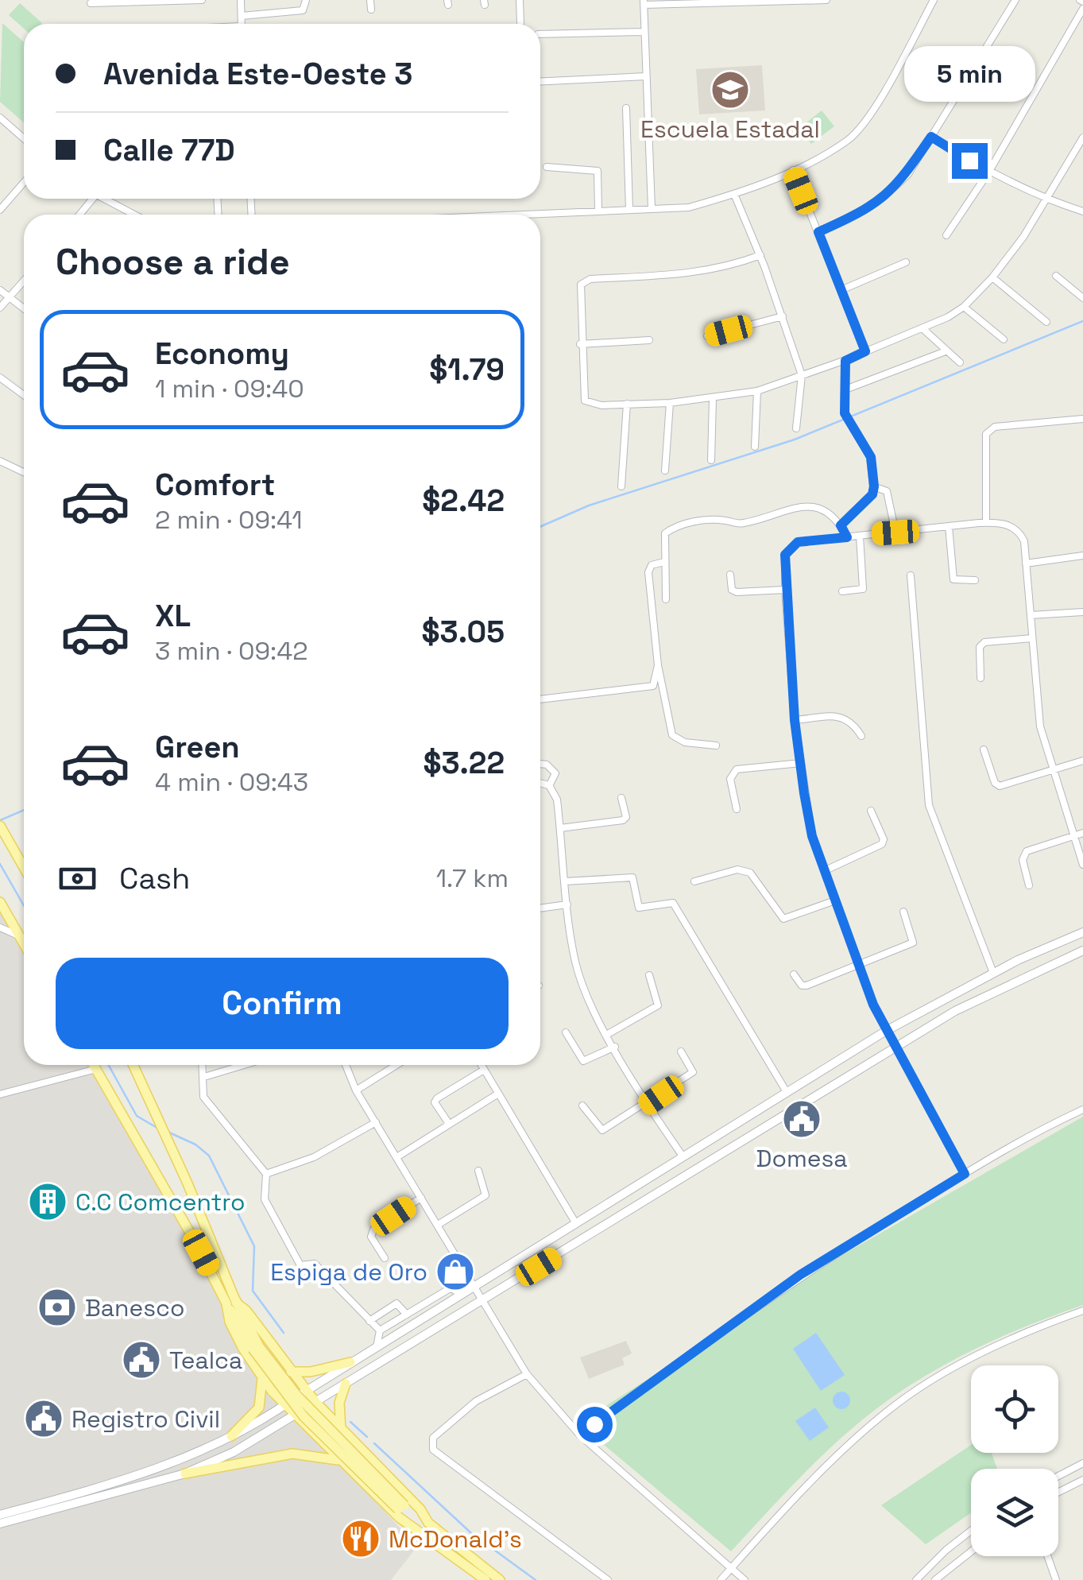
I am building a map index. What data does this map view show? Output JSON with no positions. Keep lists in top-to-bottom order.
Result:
{
  "places": {
    "school or university": ["Escuela Estadal"],
    "public building": ["Domesa", "Tealca", "Registro Civil"],
    "building": ["C.C Comcentro"],
    "shop": ["Espiga de Oro"],
    "bank": ["Banesco"],
    "restaurant": ["McDonald's"]
  },
  "page": {
    "banner": ["Avenida Este-Oeste 3", "Calle 77D"],
    "bubble": "5 min",
    "heading": "Choose a ride",
    "list": [
      {
        "name": "Economy",
        "note": "1 min · 09:40",
        "value": "$1.79"
      },
      {
        "name": "Comfort",
        "note": "2 min · 09:41",
        "value": "$2.42"
      },
      {
        "name": "XL",
        "note": "3 min · 09:42",
        "value": "$3.05"
      },
      {
        "name": "Green",
        "note": "4 min · 09:43",
        "value": "$3.22"
      }
    ],
    "pay": ["Cash", "1.7 km"],
    "buttons": "Confirm"
  }
}
